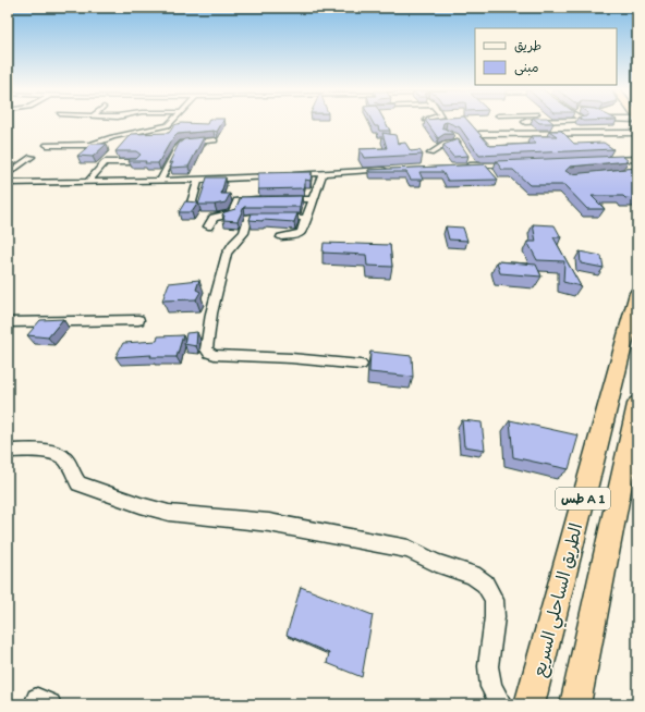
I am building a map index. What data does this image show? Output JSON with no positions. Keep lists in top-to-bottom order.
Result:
{
  "streets": {
    "highway": ["طس A 1", "الطريق الساحلي السريع"]
  },
  "legend": ["طريق", "مبنى"]
}
